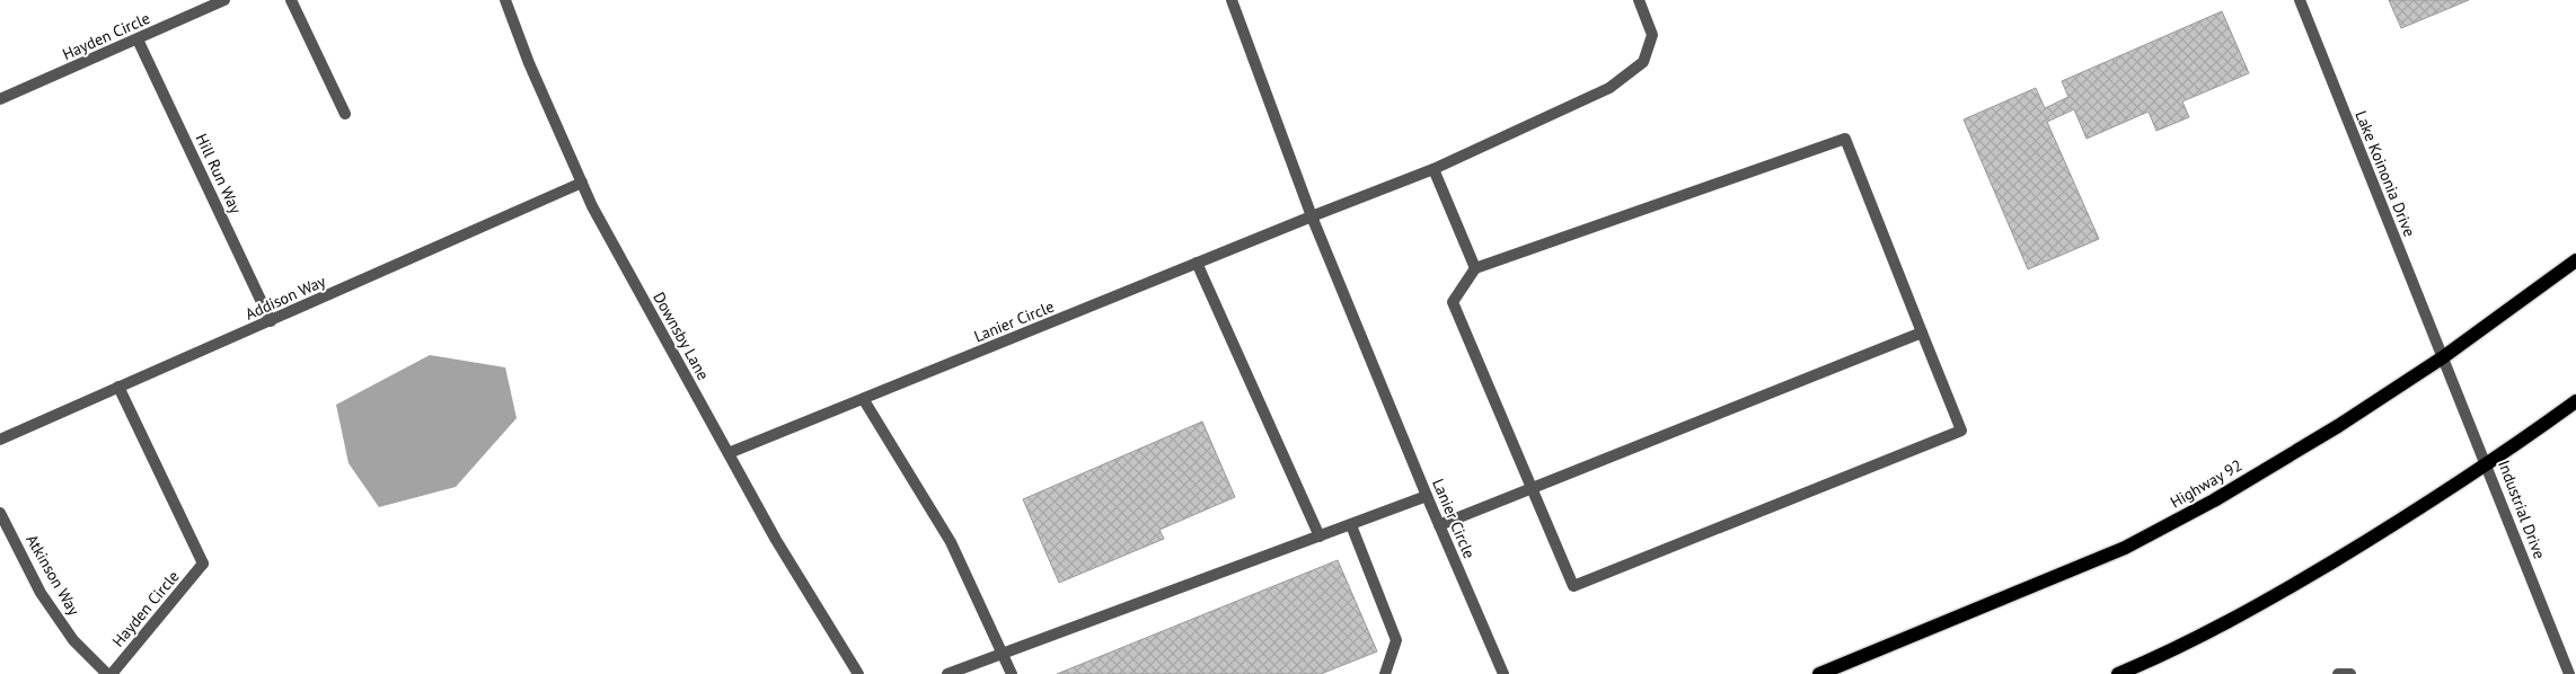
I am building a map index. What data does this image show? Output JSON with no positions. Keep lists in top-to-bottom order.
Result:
{
  "streets": {
    "main road": ["Highway 92"],
    "street": [
      "Hayden Circle",
      "Hill Run Way",
      "Lake Koinonia Drive",
      "Addison Way",
      "Lanier Circle",
      "Downsby Lane",
      "Industrial Drive",
      "Atkinson Way"
    ]
  },
  "crossings": [
    ["Hayden Circle", "Hill Run Way"],
    ["Hayden Circle", "Addison Way"],
    ["Hayden Circle", "Atkinson Way"],
    ["Hill Run Way", "Addison Way"],
    ["Lake Koinonia Drive", "Highway 92"],
    ["Lake Koinonia Drive", "Industrial Drive"],
    ["Addison Way", "Downsby Lane"],
    ["Lanier Circle", "Downsby Lane"],
    ["Highway 92", "Industrial Drive"]
  ]
}
